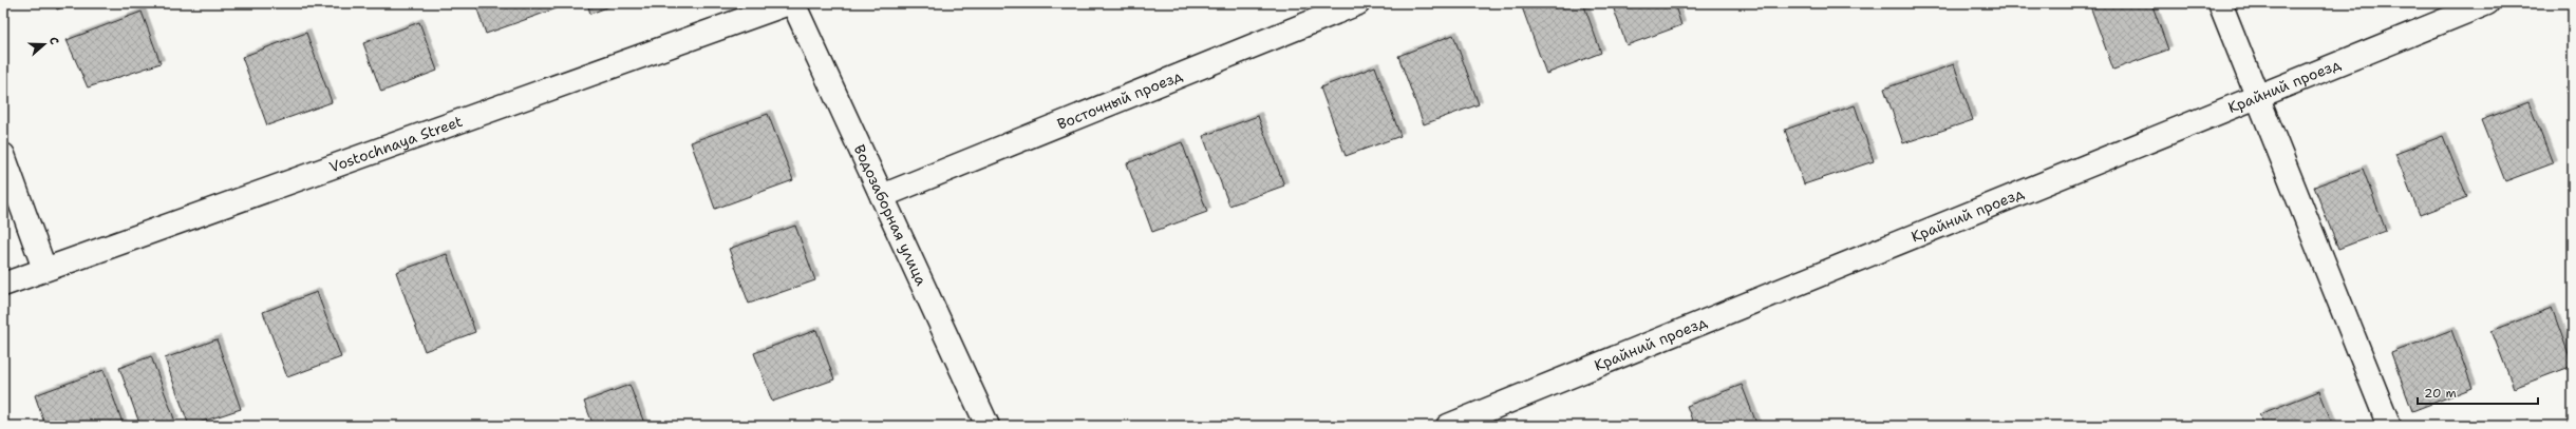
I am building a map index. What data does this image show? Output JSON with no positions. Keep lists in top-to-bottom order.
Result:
{
  "streets": {
    "street": [
      "Крайний проезд",
      "Восточный проезд",
      "Vostochnaya Street",
      "Водозаборная улица"
    ]
  },
  "crossings": [
    ["Восточный проезд", "Водозаборная улица"]
  ],
  "scale_bar": "20 m",
  "north": "right"
}
